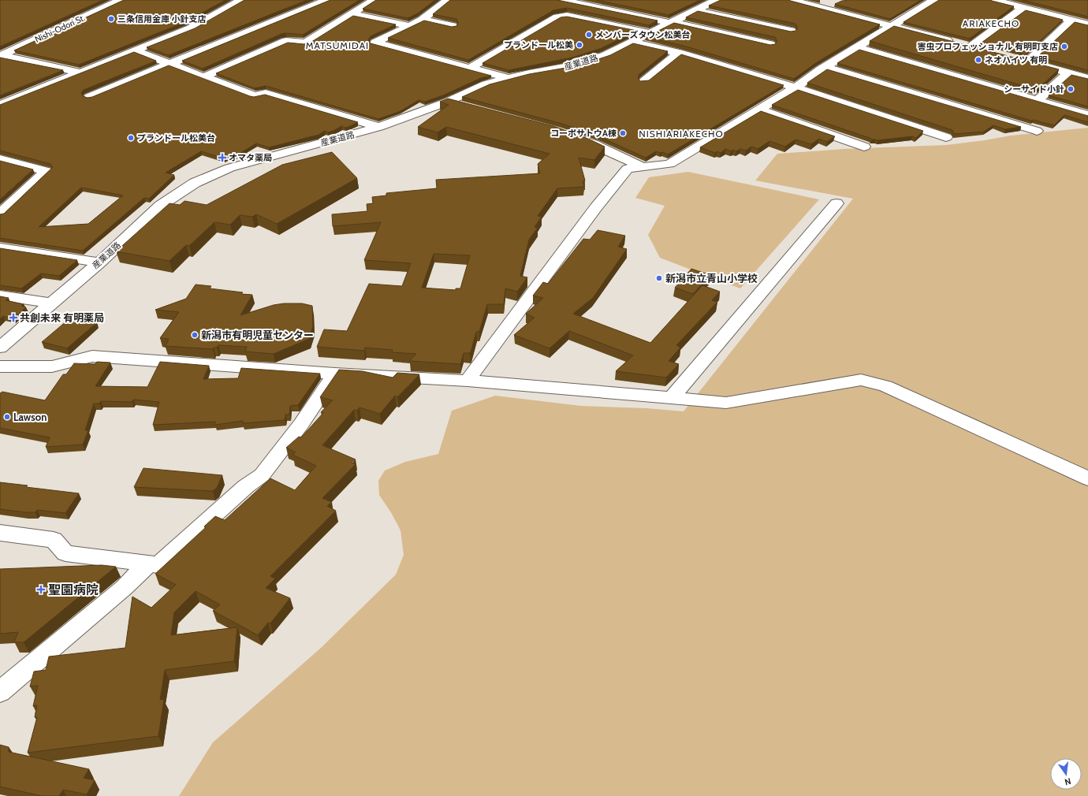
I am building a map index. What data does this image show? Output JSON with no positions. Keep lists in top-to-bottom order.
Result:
{
  "streets": {
    "street": ["Nishi-Odori St.", "産業道路"]
  },
  "districts": ["ARIAKECHO", "MATSUMIDAI", "NISHIARIAKECHO"],
  "places": {
    "other": [
      "三条信用金庫 小針支店",
      "メンバーズタウン松美台",
      "プランドール松美",
      "害虫プロフェッショナル 有明町支店",
      "ネオハイツ 有明",
      "シーサイド小針",
      "コーポサトウA棟",
      "プランドール松美台",
      "新潟市立青山小学校",
      "新潟市有明児童センター",
      "Lawson"
    ],
    "health": ["オマタ薬局", "共創未来 有明薬局", "聖園病院"]
  },
  "north": "bottom"
}
